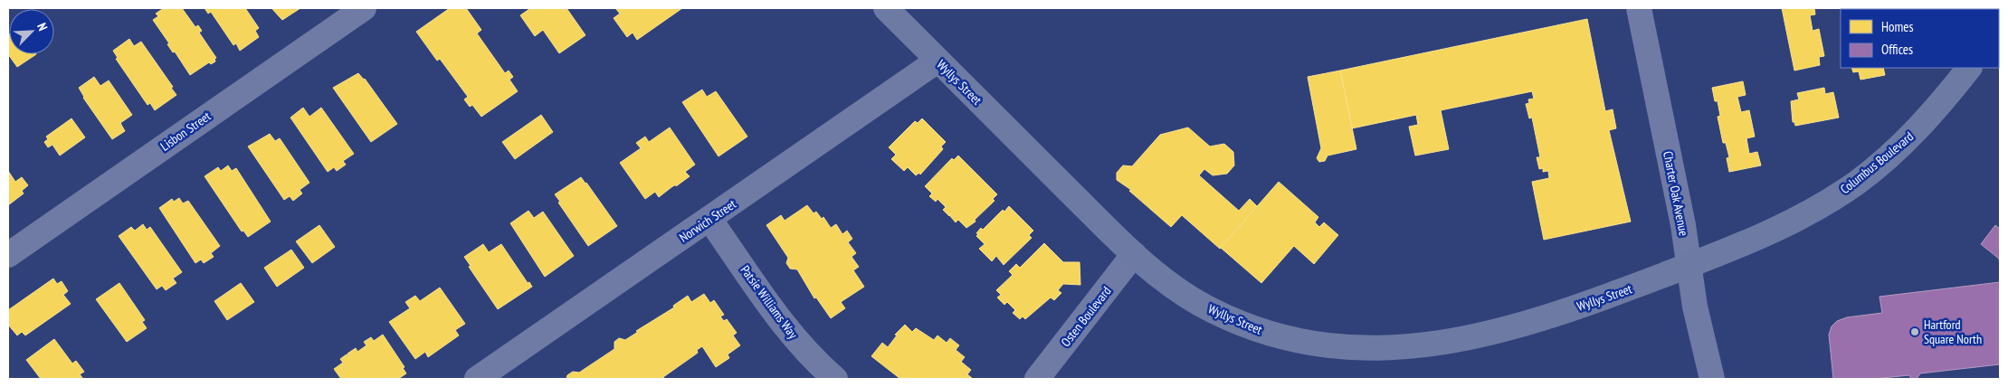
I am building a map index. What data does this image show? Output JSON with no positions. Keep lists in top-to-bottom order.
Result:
{
  "streets": {
    "main road": ["Wyllys Street", "Columbus Boulevard"],
    "street": [
      "Lisbon Street",
      "Charter Oak Avenue",
      "Norwich Street",
      "Patsie Williams Way",
      "Osten Boulevard"
    ]
  },
  "crossings": [
    ["Wyllys Street", "Columbus Boulevard"],
    ["Wyllys Street", "Charter Oak Avenue"],
    ["Wyllys Street", "Norwich Street"],
    ["Wyllys Street", "Osten Boulevard"],
    ["Columbus Boulevard", "Charter Oak Avenue"],
    ["Norwich Street", "Patsie Williams Way"]
  ],
  "places": ["Hartford Square North"],
  "legend": ["Homes", "Offices"],
  "north": "top right"
}
